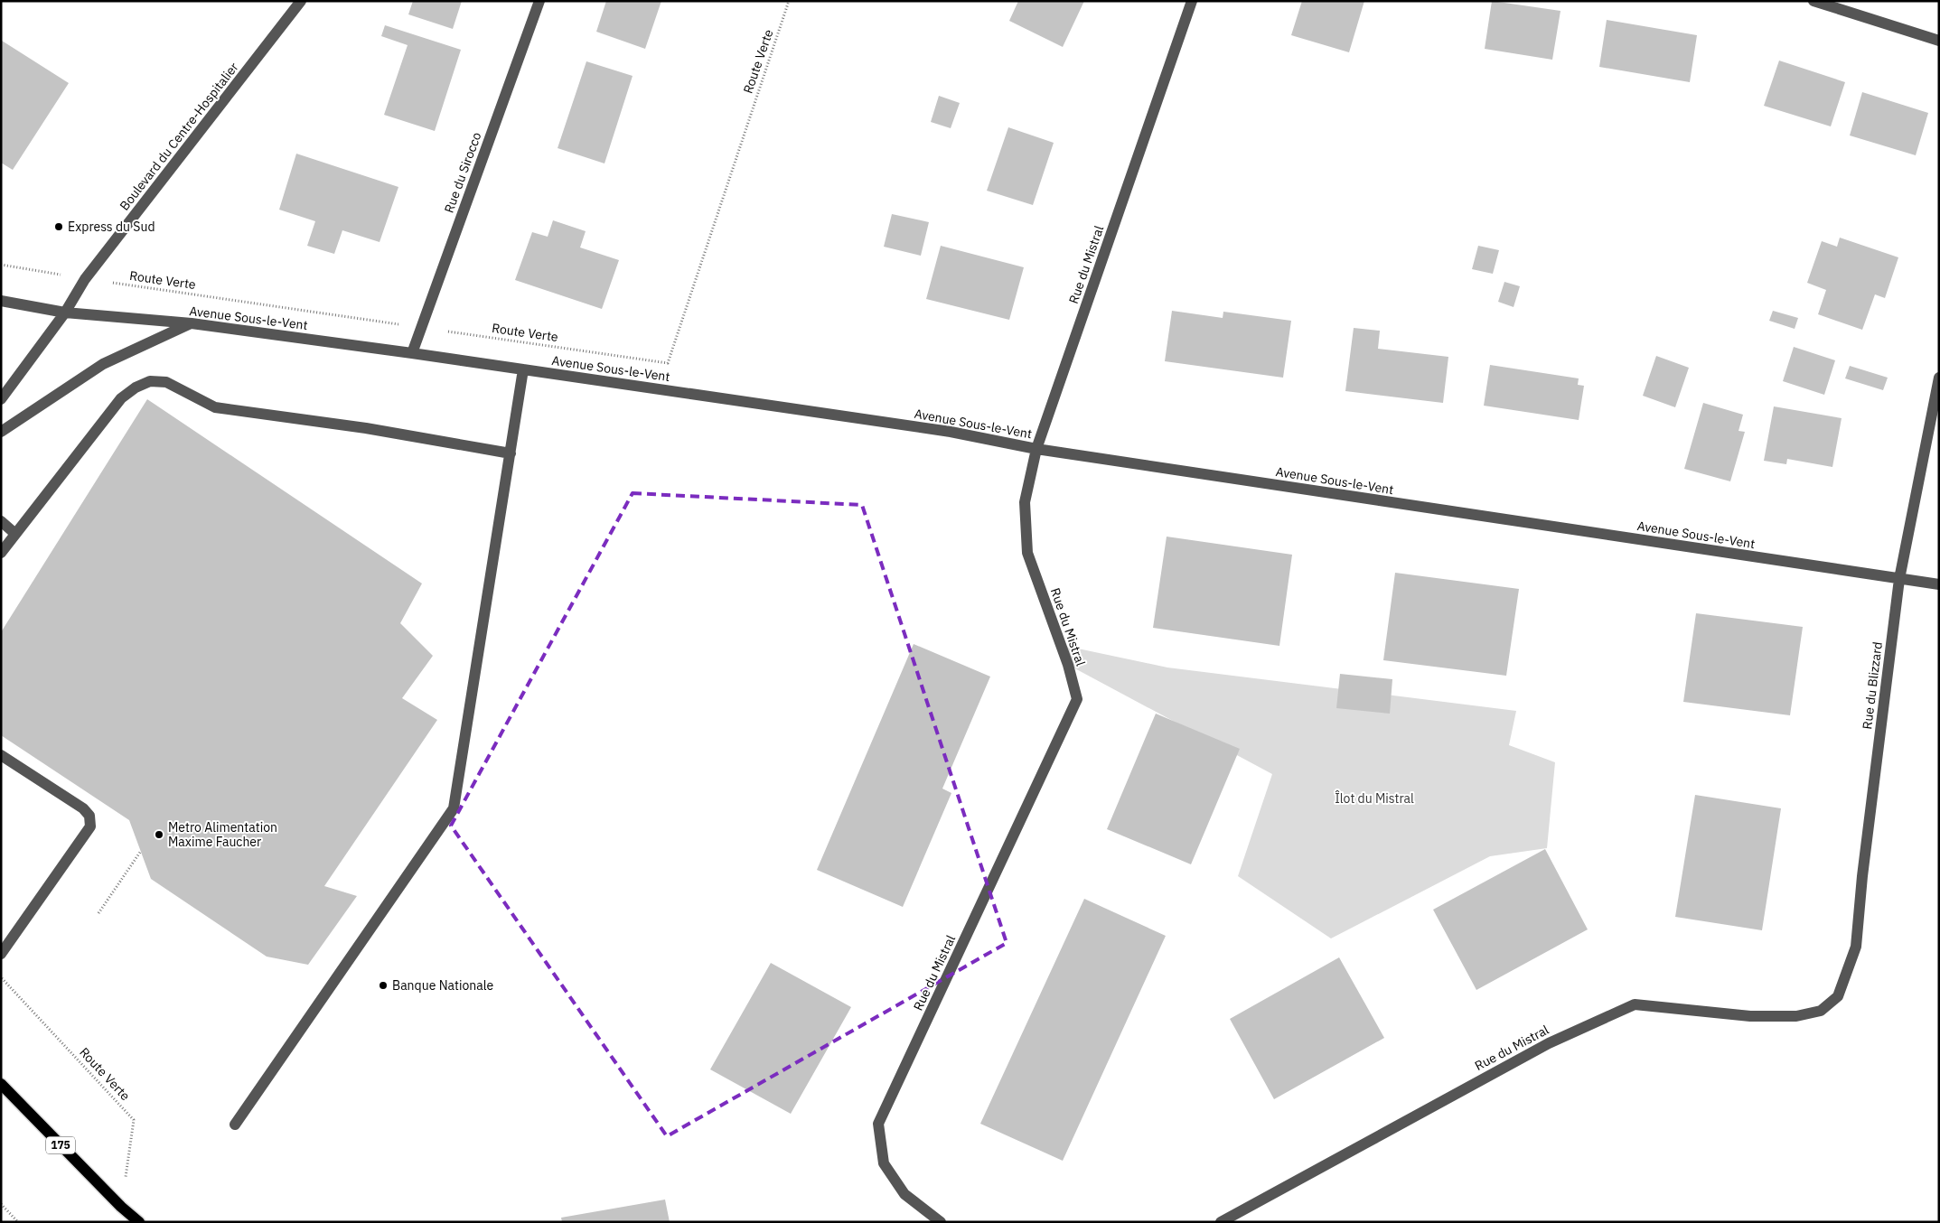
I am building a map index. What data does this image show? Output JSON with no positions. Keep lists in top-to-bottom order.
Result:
{
  "streets": {
    "main road": ["175"],
    "street": [
      "Boulevard du Centre-Hospitalier",
      "Rue du Sirocco",
      "Rue du Mistral",
      "Avenue Sous-le-Vent",
      "Rue du Blizzard"
    ],
    "path": ["Route Verte"]
  },
  "crossings": [
    ["Route Verte", "Boulevard du Centre-Hospitalier"],
    ["Route Verte", "Rue du Sirocco"],
    ["Route Verte", "175"],
    ["Boulevard du Centre-Hospitalier", "Avenue Sous-le-Vent"],
    ["Rue du Sirocco", "Avenue Sous-le-Vent"],
    ["Rue du Mistral", "Avenue Sous-le-Vent"],
    ["Rue du Mistral", "Rue du Blizzard"],
    ["Avenue Sous-le-Vent", "Rue du Blizzard"]
  ],
  "parks": ["Îlot du Mistral"],
  "places": ["Express du Sud", "Metro Alimentation Maxime Faucher", "Banque Nationale"]
}
